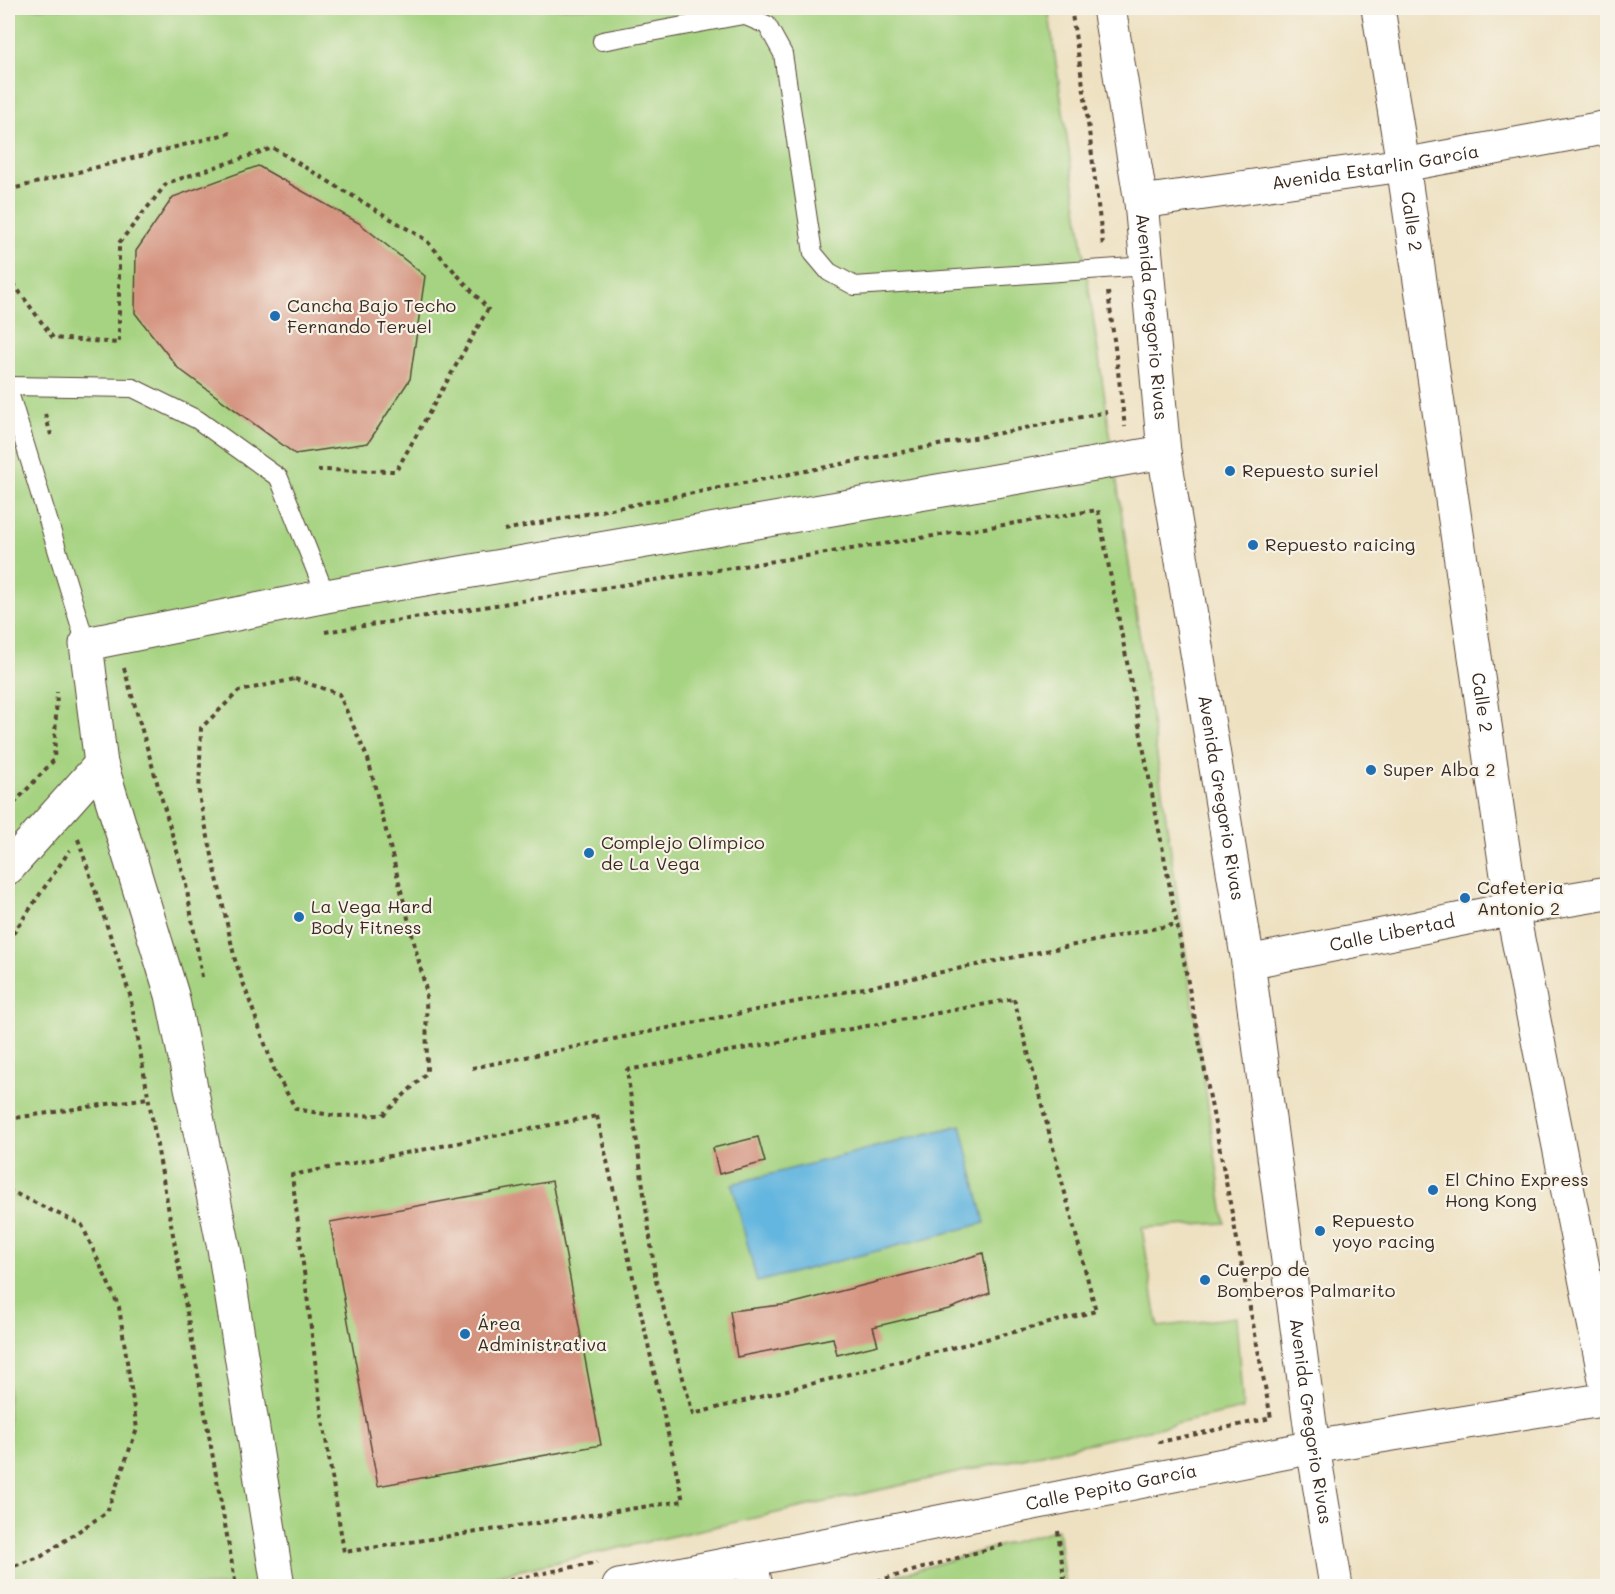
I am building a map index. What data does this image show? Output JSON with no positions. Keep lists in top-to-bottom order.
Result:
{
  "streets": {
    "street": [
      "Avenida Estarlin García",
      "Calle 2",
      "Avenida Gregorio Rivas",
      "Calle Libertad",
      "Calle Pepito García"
    ]
  },
  "crossings": [
    ["Avenida Estarlin García", "Calle 2"],
    ["Avenida Estarlin García", "Avenida Gregorio Rivas"],
    ["Calle 2", "Calle Libertad"],
    ["Calle 2", "Calle Pepito García"],
    ["Avenida Gregorio Rivas", "Calle Libertad"],
    ["Avenida Gregorio Rivas", "Calle Pepito García"]
  ],
  "places": [
    "Cancha Bajo Techo Fernando Teruel",
    "Repuesto suriel",
    "Repuesto raicing",
    "Super Alba 2",
    "Complejo Olímpico de La Vega",
    "Cafeteria Antonio 2",
    "La Vega Hard Body Fitness",
    "El Chino Express Hong Kong",
    "Repuesto yoyo racing",
    "Cuerpo de Bomberos Palmarito",
    "Área Administrativa"
  ]
}
